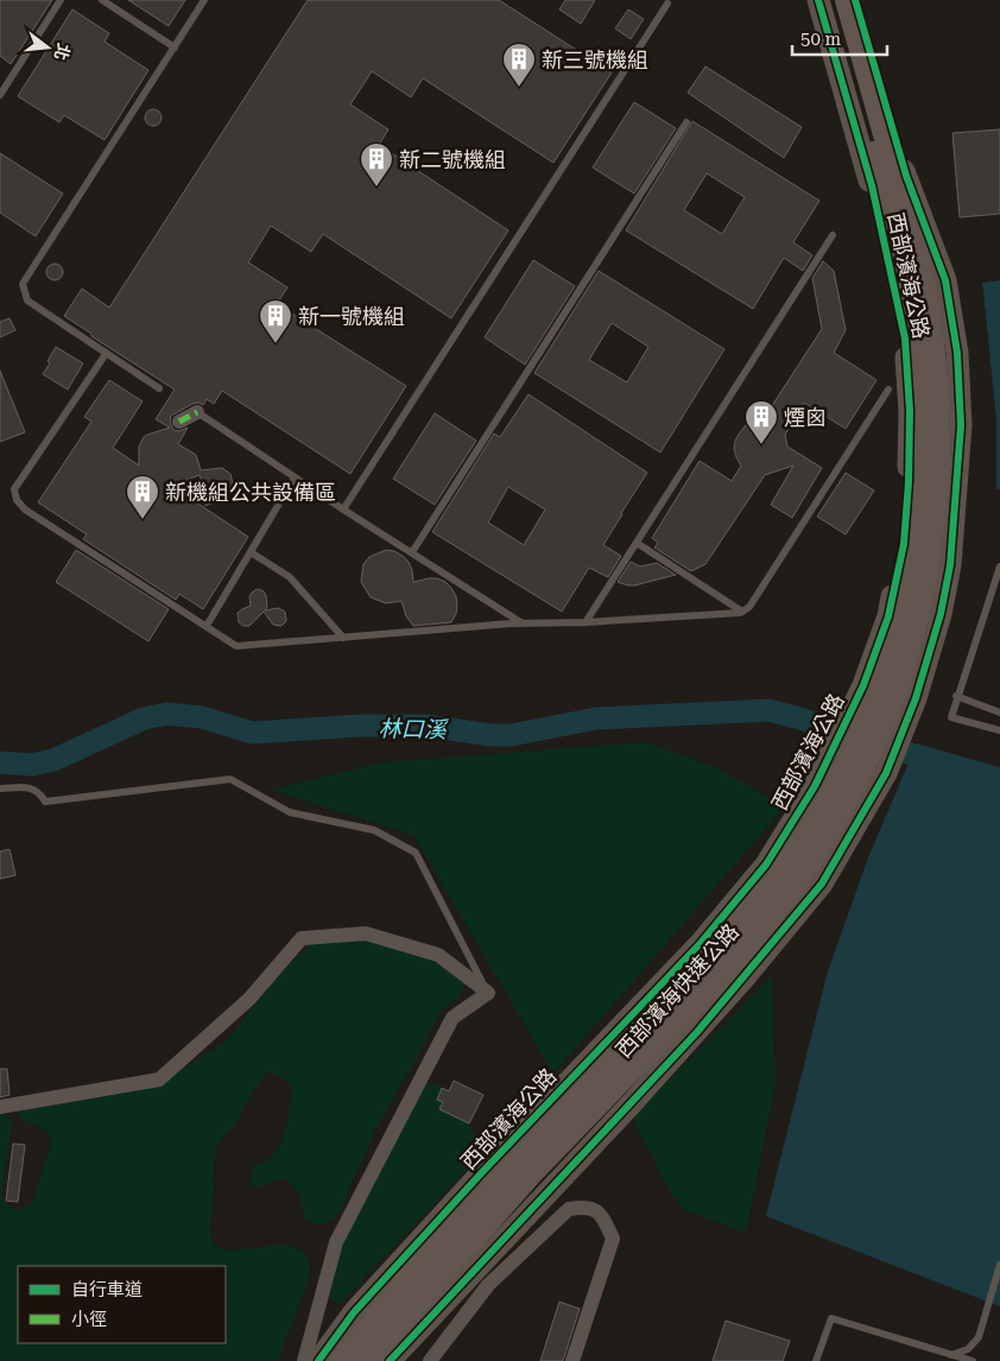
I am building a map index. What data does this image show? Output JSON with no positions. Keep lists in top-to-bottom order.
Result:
{
  "streets": {
    "highway": ["西部濱海快速公路"],
    "main road": ["西部濱海公路"]
  },
  "water": ["林口溪"],
  "places": {
    "building": [
      "新三號機組",
      "新二號機組",
      "新一號機組",
      "煙囪",
      "新機組公共設備區"
    ]
  },
  "legend": ["自行車道", "小徑"],
  "scale_bar": "50 m",
  "north": "right"
}
